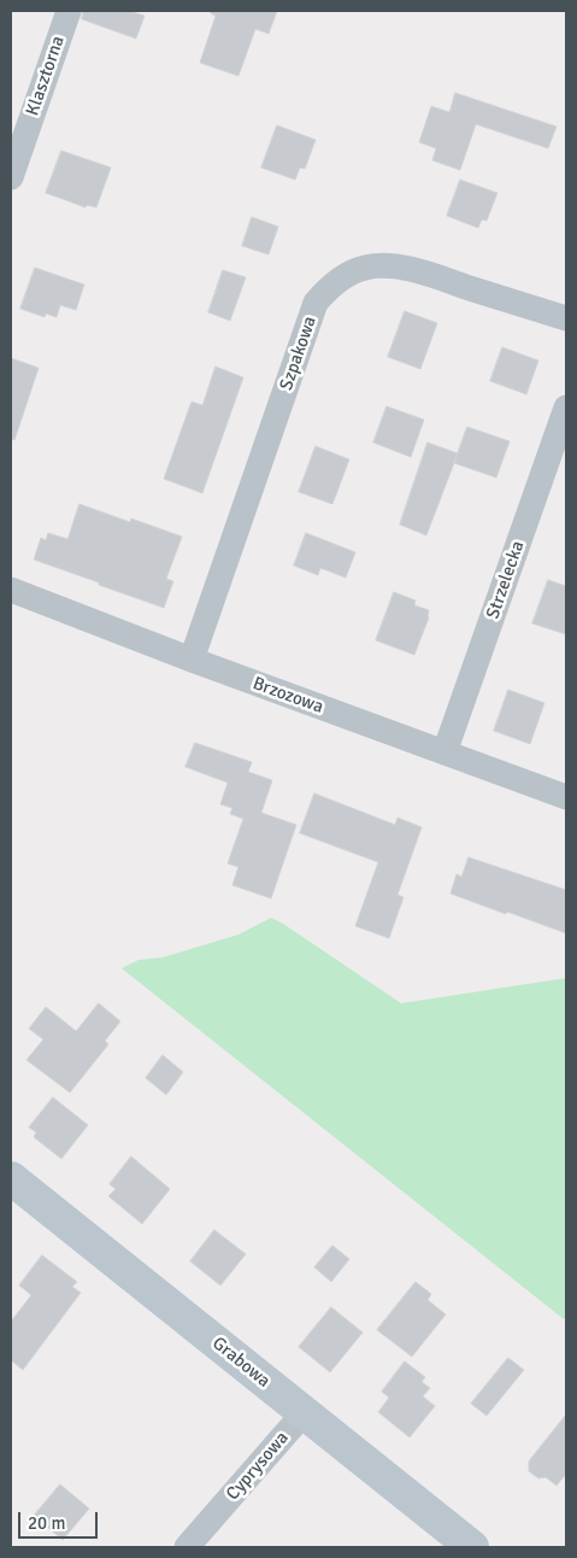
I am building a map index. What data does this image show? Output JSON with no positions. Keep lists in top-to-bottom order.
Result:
{
  "streets": {
    "street": [
      "Klasztorna",
      "Szpakowa",
      "Strzelecka",
      "Brzozowa",
      "Grabowa",
      "Cyprysowa"
    ]
  },
  "crossings": [
    ["Szpakowa", "Brzozowa"],
    ["Strzelecka", "Brzozowa"],
    ["Grabowa", "Cyprysowa"]
  ],
  "scale_bar": "20 m"
}
